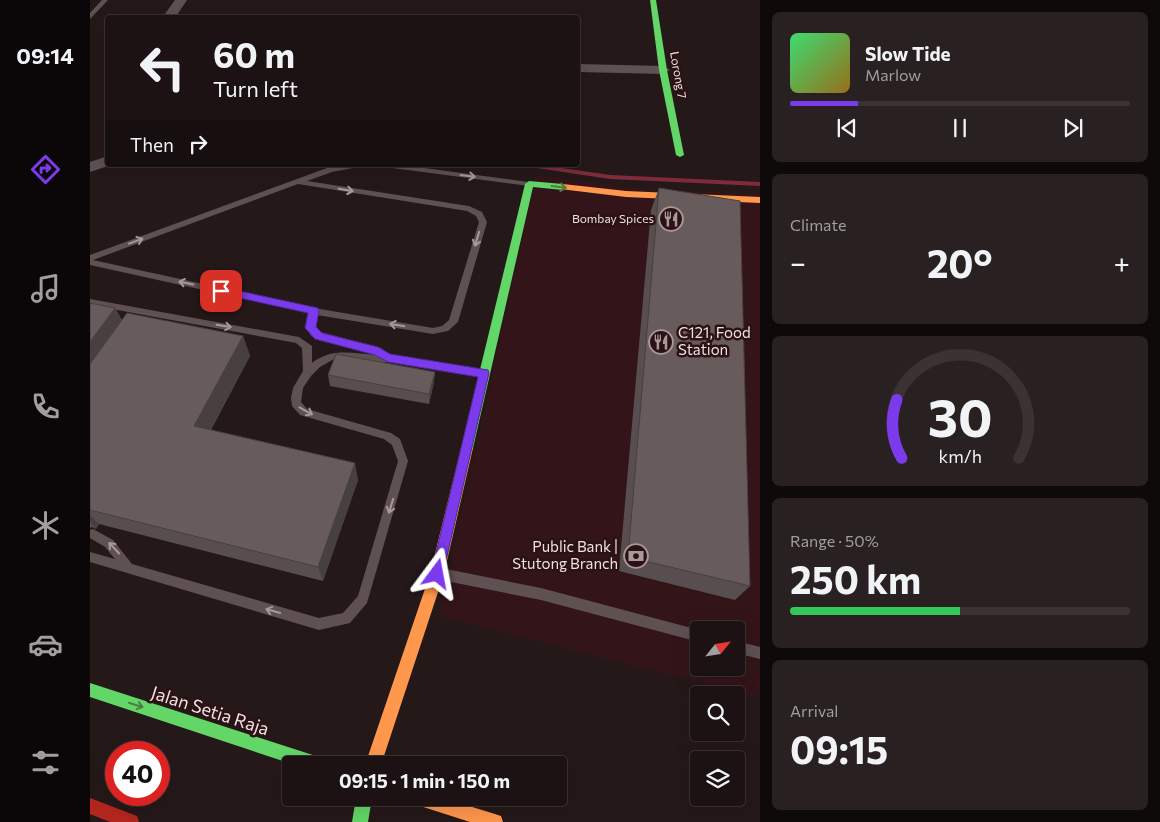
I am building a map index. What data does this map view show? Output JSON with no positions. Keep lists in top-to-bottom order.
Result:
{
  "streets": {
    "street": ["Lorong 7", "Jalan Setia Raja"]
  },
  "one_way": ["Jalan Setia Raja"],
  "places": {
    "restaurant": ["Bombay Spices", "C121, Food Station"],
    "bank": ["Public Bank | Stutong Branch"]
  },
  "north": "top right",
  "page": {
    "tabs": "09:14",
    "turn": ["60 m", "Turn left"],
    "song": ["Slow Tide", "Marlow"],
    "then": "Then",
    "tile": [
      "Climate",
      ["Range · 50%", "250 km"],
      ["Arrival", "09:15"]
    ],
    "heat": ["−", "20°", "+"],
    "limit": "40",
    "trip": "09:15 · 1 min · 150 m",
    "gauge": ["30", "km/h"]
  }
}
